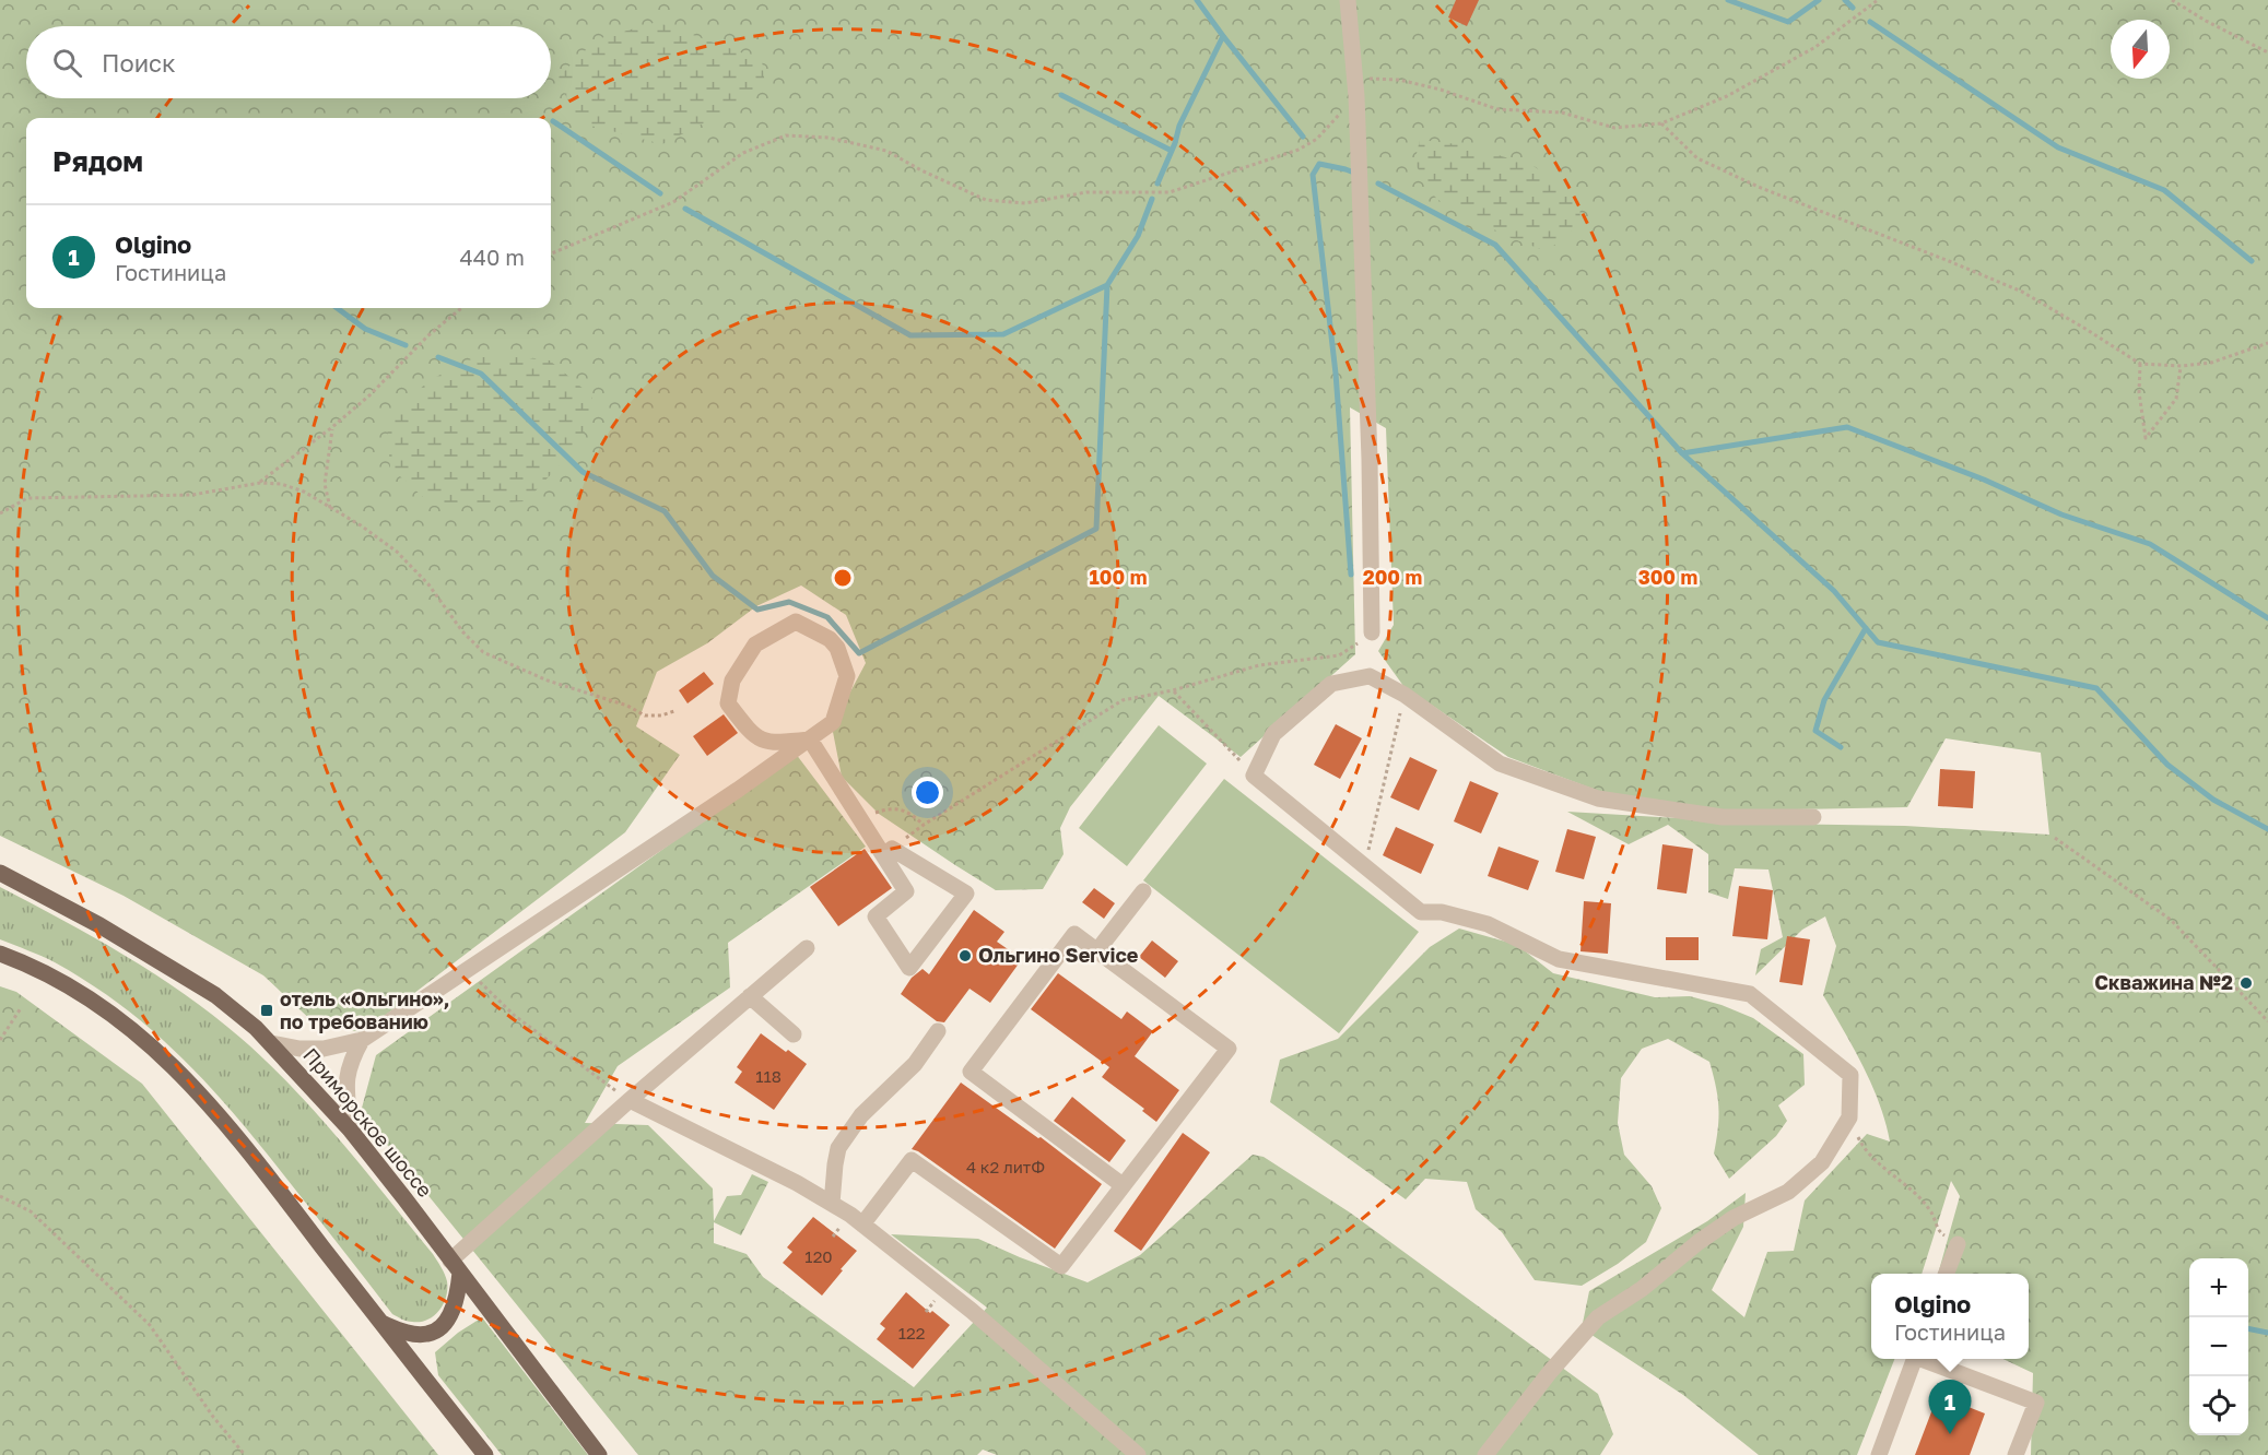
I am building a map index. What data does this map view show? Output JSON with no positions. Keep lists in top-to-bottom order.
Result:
{
  "streets": {
    "main road": ["Приморское шоссе"]
  },
  "places": {
    "other": ["Ольгино Service", "Скважина №2"],
    "transit": ["отель «Ольгино», по требованию"]
  },
  "house_numbers": [
    "118",
    "4 к2 литФ",
    "120",
    "122"
  ],
  "north": "bottom",
  "page": {
    "search": "Поиск",
    "heading": "Рядом",
    "list": [
      {
        "mark": "1",
        "name": "Olgino",
        "note": "Гостиница",
        "value": "440 m"
      }
    ],
    "map_buttons": ["+", "−"],
    "popup": ["Olgino", "Гостиница"],
    "pins": "1"
  },
  "rings": ["100 m", "200 m", "300 m"]
}
